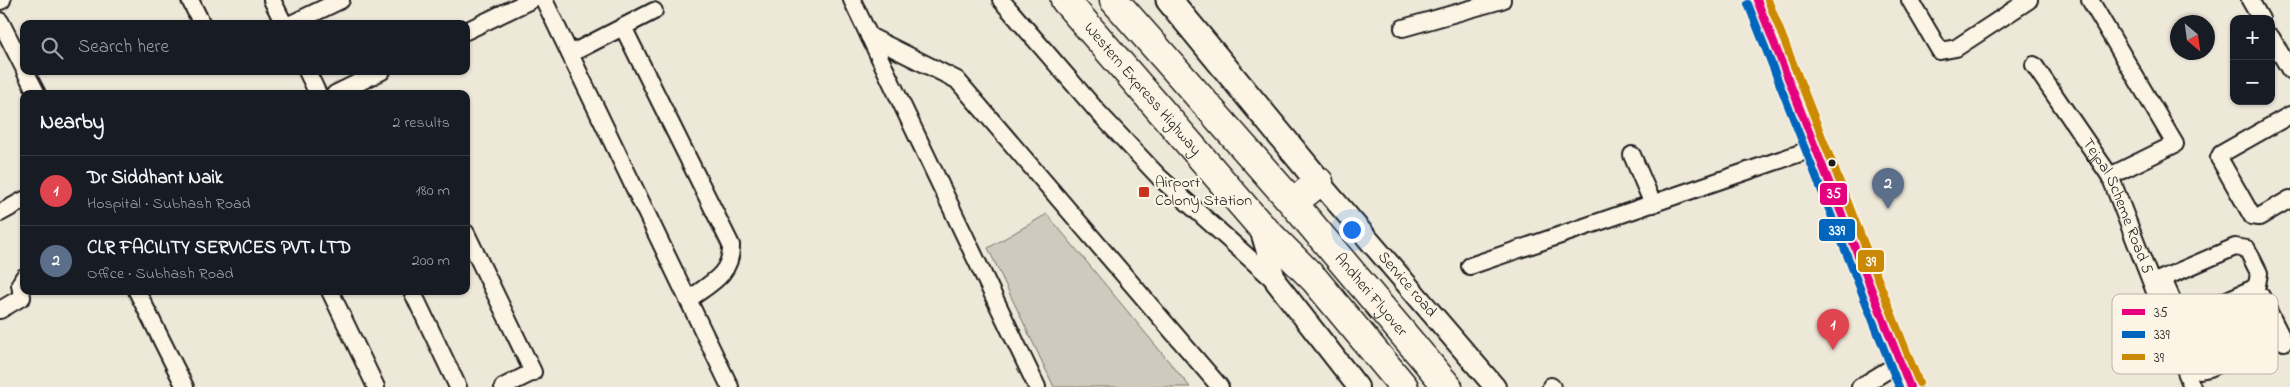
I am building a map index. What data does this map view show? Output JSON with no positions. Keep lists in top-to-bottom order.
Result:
{
  "streets": {
    "highway": ["Western Express Highway", "Andheri Flyover"],
    "street": ["Tejpal Scheme Road 5", "Service road"]
  },
  "crossings": [
    ["Western Express Highway", "Andheri Flyover"]
  ],
  "places": {
    "transit": ["Airport Colony Station"]
  },
  "lines": ["transit line 35", "transit line 39", "transit line 339"],
  "legend": ["35", "339", "39"],
  "north": "bottom right",
  "page": {
    "map_buttons": ["+", "−"],
    "search": "Search here",
    "heading": ["Nearby", "2 results"],
    "list": [
      {
        "mark": "1",
        "name": "Dr Siddhant Naik",
        "note": "Hospital · Subhash Road",
        "value": "180 m"
      },
      {
        "mark": "2",
        "name": "CLR FACILITY SERVICES PVT. LTD",
        "note": "Office · Subhash Road",
        "value": "200 m"
      }
    ],
    "pins": ["2", "1"]
  }
}
